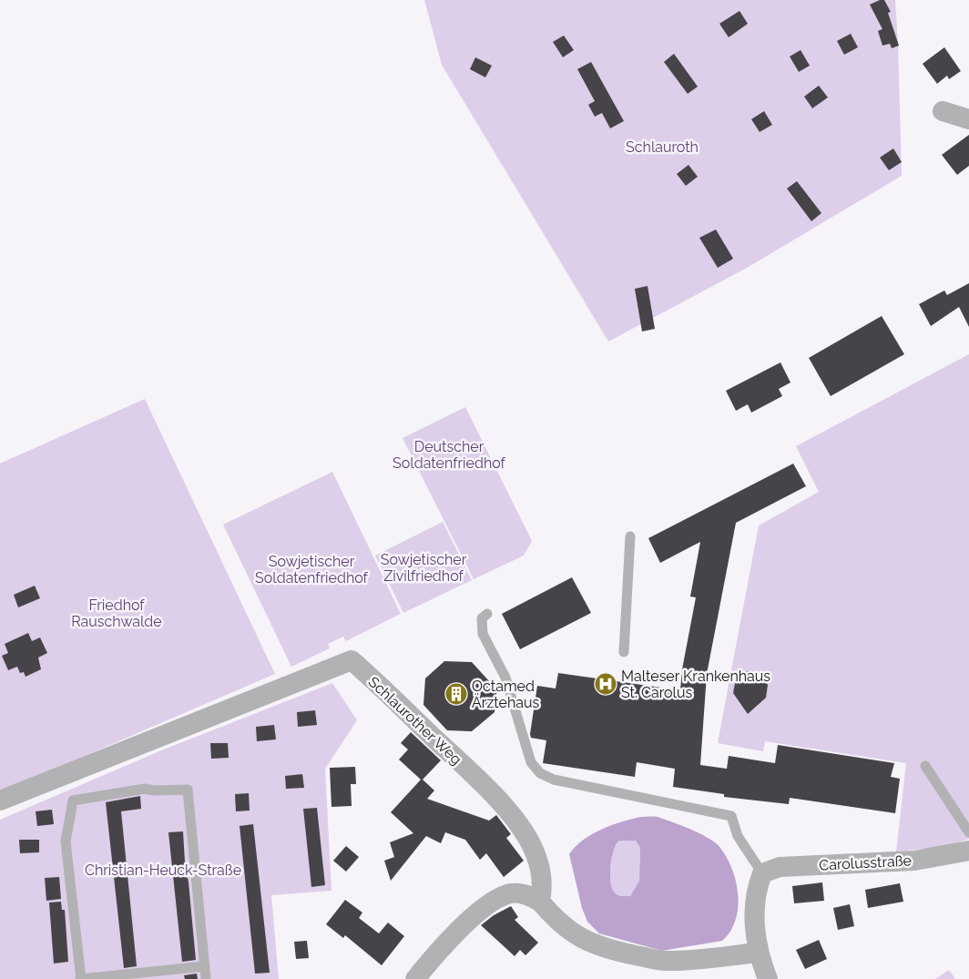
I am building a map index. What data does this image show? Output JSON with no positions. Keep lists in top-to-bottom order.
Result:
{
  "streets": {
    "street": ["Schlaurother Weg", "Carolusstraße"]
  },
  "parks": [
    "Schlauroth",
    "Deutscher Soldatenfriedhof",
    "Sowjetischer Zivilfriedhof",
    "Sowjetischer Soldatenfriedhof",
    "Friedhof Rauschwalde",
    "Christian-Heuck-Straße"
  ],
  "places": {
    "hospital": ["Malteser Krankenhaus St. Carolus"],
    "building": ["Octamed Ärztehaus"]
  }
}
